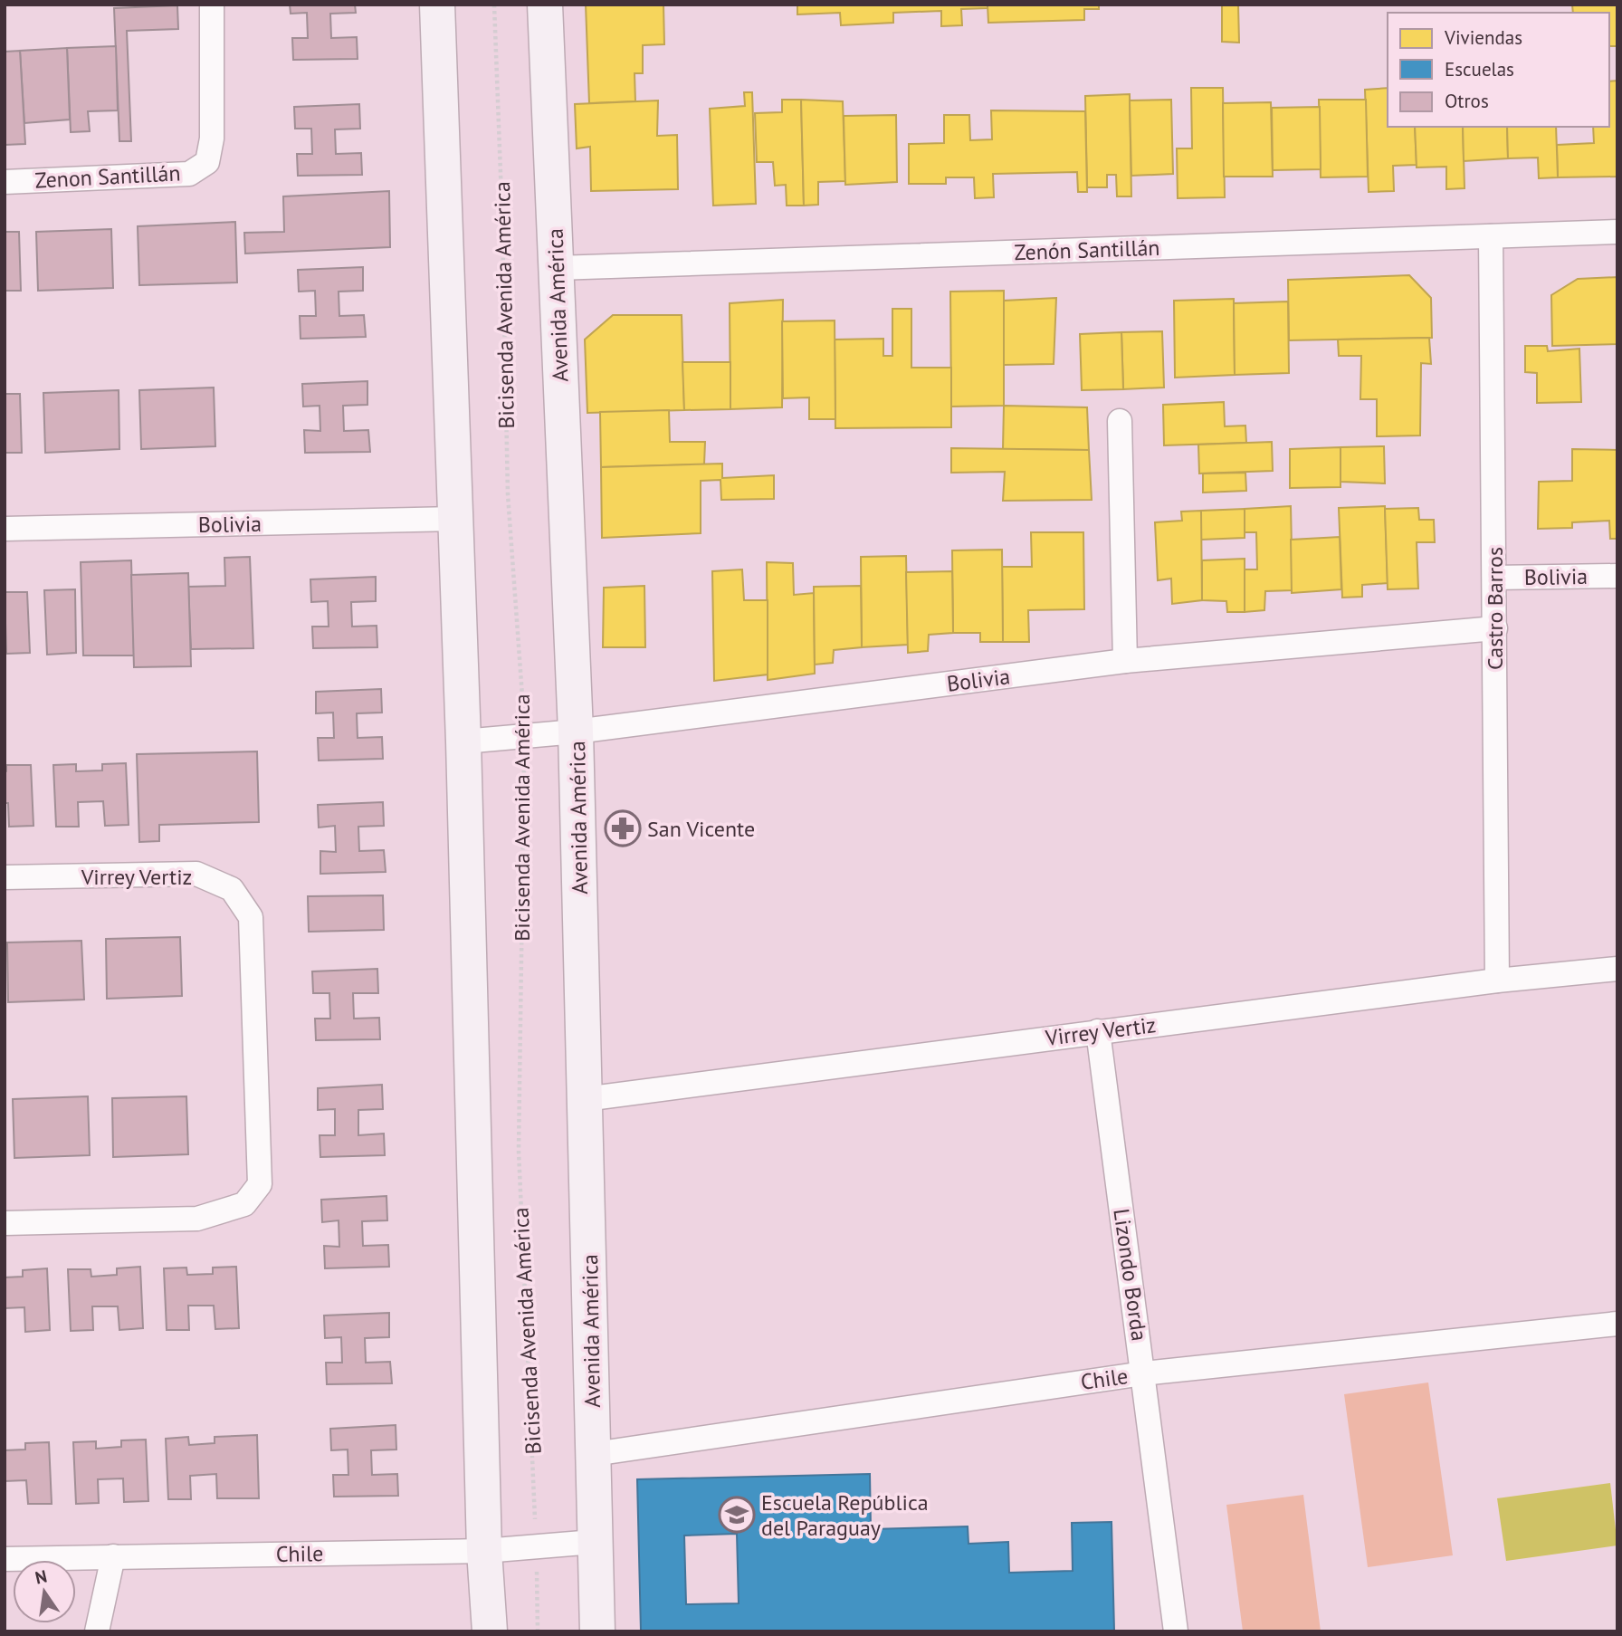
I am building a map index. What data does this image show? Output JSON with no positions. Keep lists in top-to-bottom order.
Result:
{
  "streets": {
    "main road": ["Avenida América"],
    "street": [
      "Zenon Santillán",
      "Zenón Santillán",
      "Bolivia",
      "Castro Barros",
      "Virrey Vertiz",
      "Lizondo Borda",
      "Chile"
    ],
    "path": ["Bicisenda Avenida América"]
  },
  "crossings": [
    ["Zenón Santillán", "Avenida América"],
    ["Zenón Santillán", "Castro Barros"],
    ["Bicisenda Avenida América", "Bolivia"],
    ["Bicisenda Avenida América", "Chile"],
    ["Avenida América", "Bolivia"],
    ["Avenida América", "Virrey Vertiz"],
    ["Avenida América", "Chile"],
    ["Bolivia", "Castro Barros"],
    ["Castro Barros", "Virrey Vertiz"],
    ["Virrey Vertiz", "Lizondo Borda"],
    ["Lizondo Borda", "Chile"]
  ],
  "places": {
    "pharmacy": ["San Vicente"],
    "school or university": ["Escuela República del Paraguay"]
  },
  "legend": ["Viviendas", "Escuelas", "Otros"],
  "north": "top"
}
